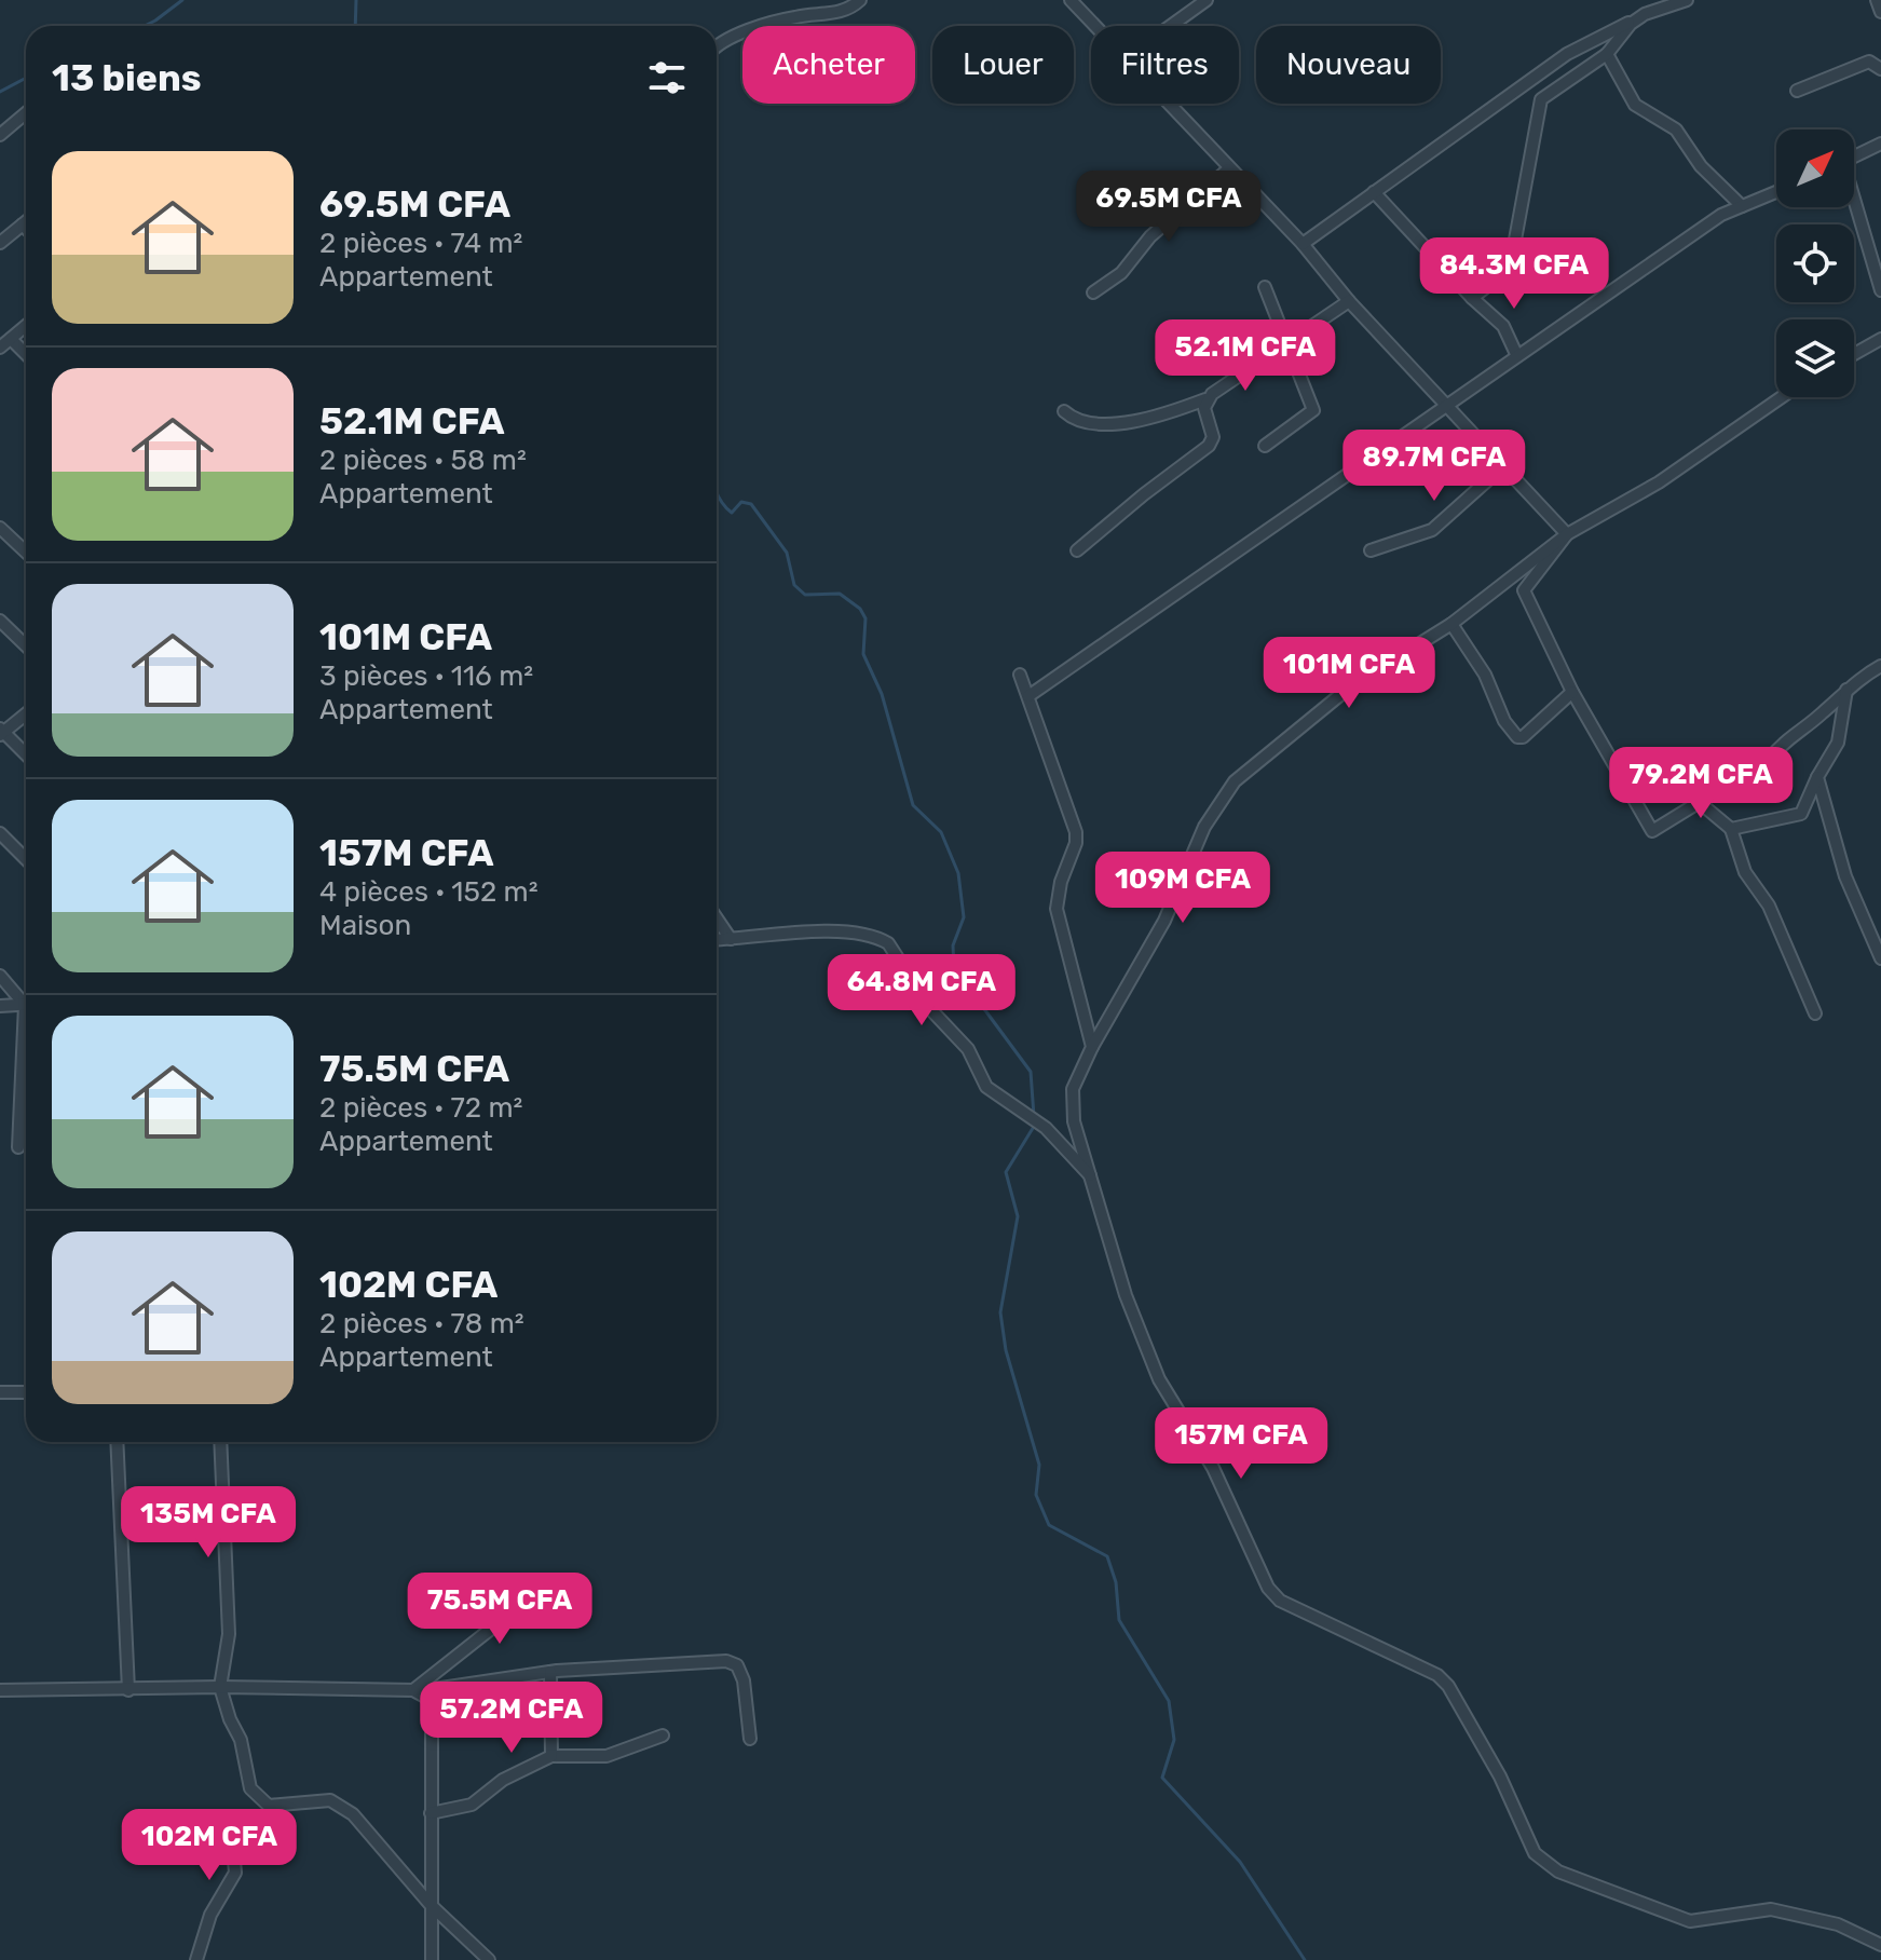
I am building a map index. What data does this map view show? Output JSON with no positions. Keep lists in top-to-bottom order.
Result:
{
  "north": "top right",
  "page": {
    "chip": [
      "Acheter",
      "Louer",
      "Filtres",
      "Nouveau"
    ],
    "heading": "13 biens",
    "list": [
      {
        "name": "69.5M CFA",
        "note": "2 pièces · 74 m² · Appartement"
      },
      {
        "name": "52.1M CFA",
        "note": "2 pièces · 58 m² · Appartement"
      },
      {
        "name": "101M CFA",
        "note": "3 pièces · 116 m² · Appartement"
      },
      {
        "name": "157M CFA",
        "note": "4 pièces · 152 m² · Maison"
      },
      {
        "name": "75.5M CFA",
        "note": "2 pièces · 72 m² · Appartement"
      },
      {
        "name": "102M CFA",
        "note": "2 pièces · 78 m² · Appartement"
      }
    ],
    "price": [
      "69.5M CFA",
      "84.3M CFA",
      "52.1M CFA",
      "89.7M CFA",
      "101M CFA",
      "79.2M CFA",
      "109M CFA",
      "64.8M CFA",
      "157M CFA",
      "135M CFA",
      "75.5M CFA",
      "57.2M CFA",
      "102M CFA"
    ]
  }
}
